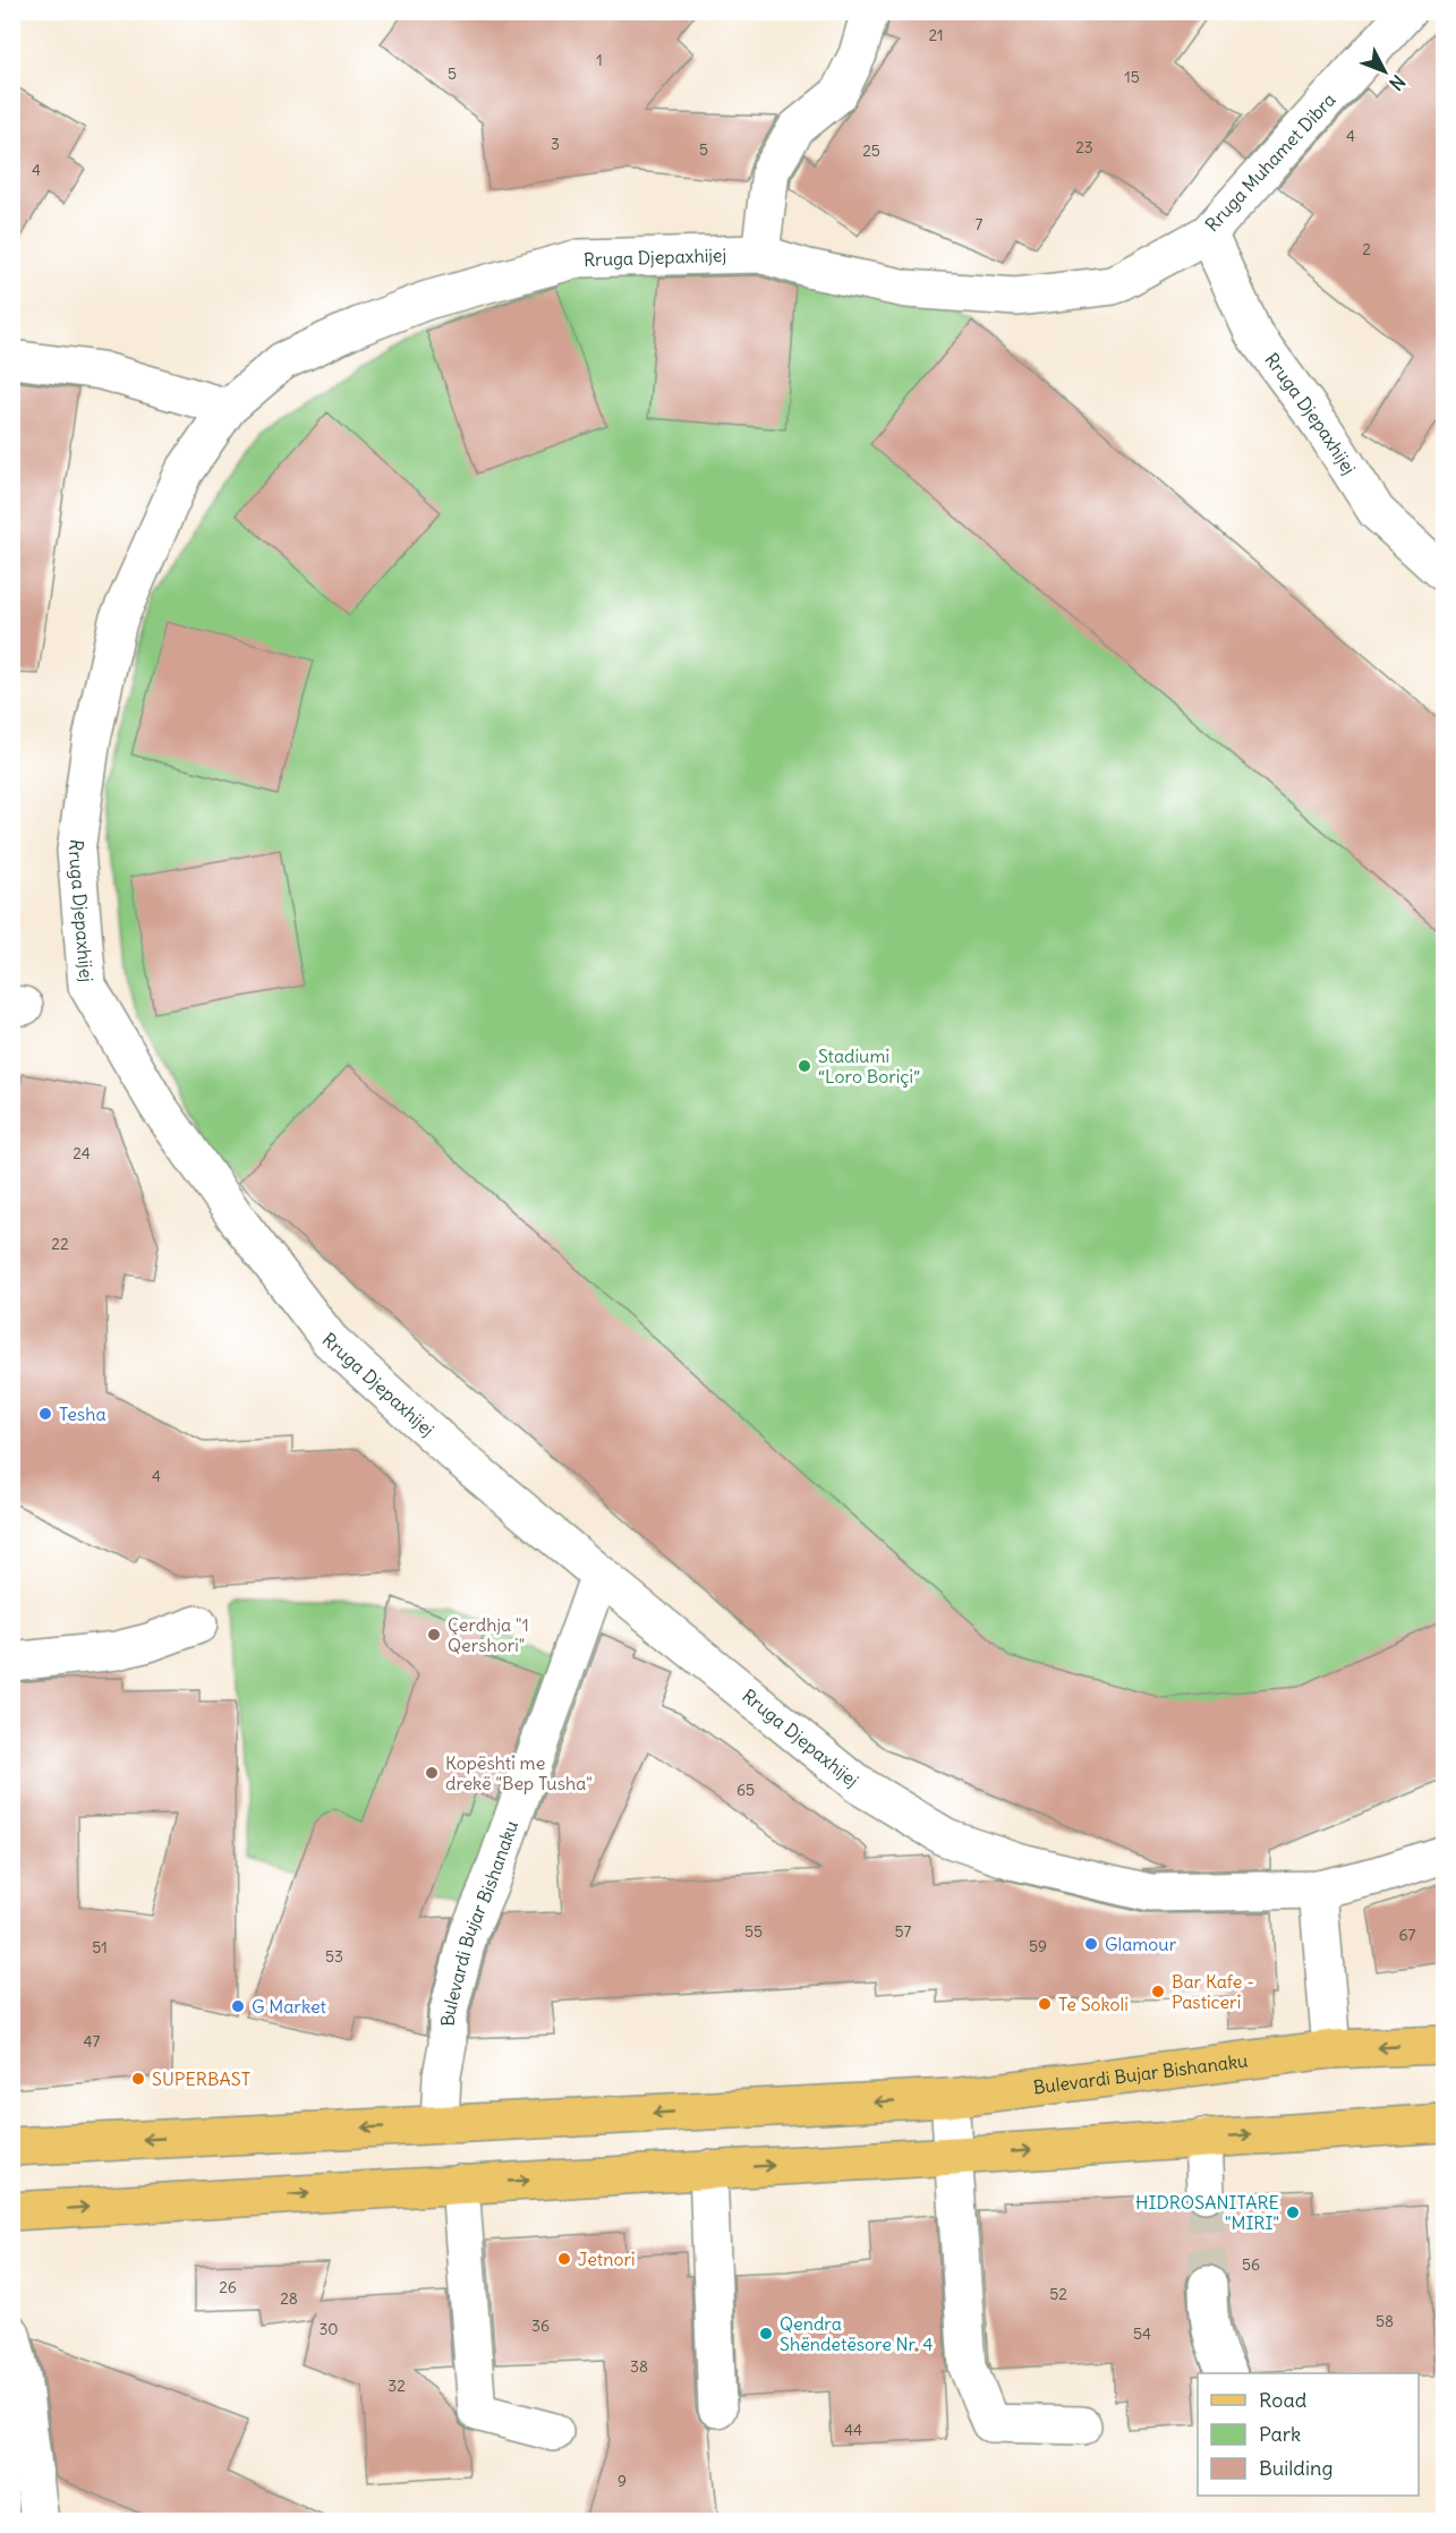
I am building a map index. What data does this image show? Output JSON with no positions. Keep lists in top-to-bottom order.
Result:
{
  "streets": {
    "main road": ["Bulevardi Bujar Bishanaku"],
    "street": ["Rruga Muhamet Dibra", "Rruga Djepaxhijej"]
  },
  "crossings": [
    ["Rruga Muhamet Dibra", "Rruga Djepaxhijej"],
    ["Rruga Djepaxhijej", "Bulevardi Bujar Bishanaku"]
  ],
  "one_way": ["Bulevardi Bujar Bishanaku"],
  "places": [
    "Stadiumi “Loro Boriçi”",
    "Tesha",
    "Çerdhja \"1 Qershori\"",
    "Kopështi me drekë \"Bep Tusha\"",
    "Glamour",
    "Bar Kafe - Pasticeri",
    "Te Sokoli",
    "G Market",
    "SUPERBAST",
    "HIDROSANITARE \"MIRI\"",
    "Jetnori",
    "Qendra Shëndetësore Nr. 4"
  ],
  "house_numbers": [
    "21",
    "1",
    "5",
    "15",
    "4",
    "3",
    "23",
    "5",
    "25",
    "4",
    "7",
    "2",
    "24",
    "22",
    "4",
    "65",
    "55",
    "57",
    "67",
    "59",
    "51",
    "53",
    "47",
    "56",
    "26",
    "52",
    "28",
    "58",
    "36",
    "30",
    "54",
    "38",
    "32",
    "44",
    "9"
  ],
  "legend": ["Road", "Park", "Building"],
  "north": "bottom right"
}
